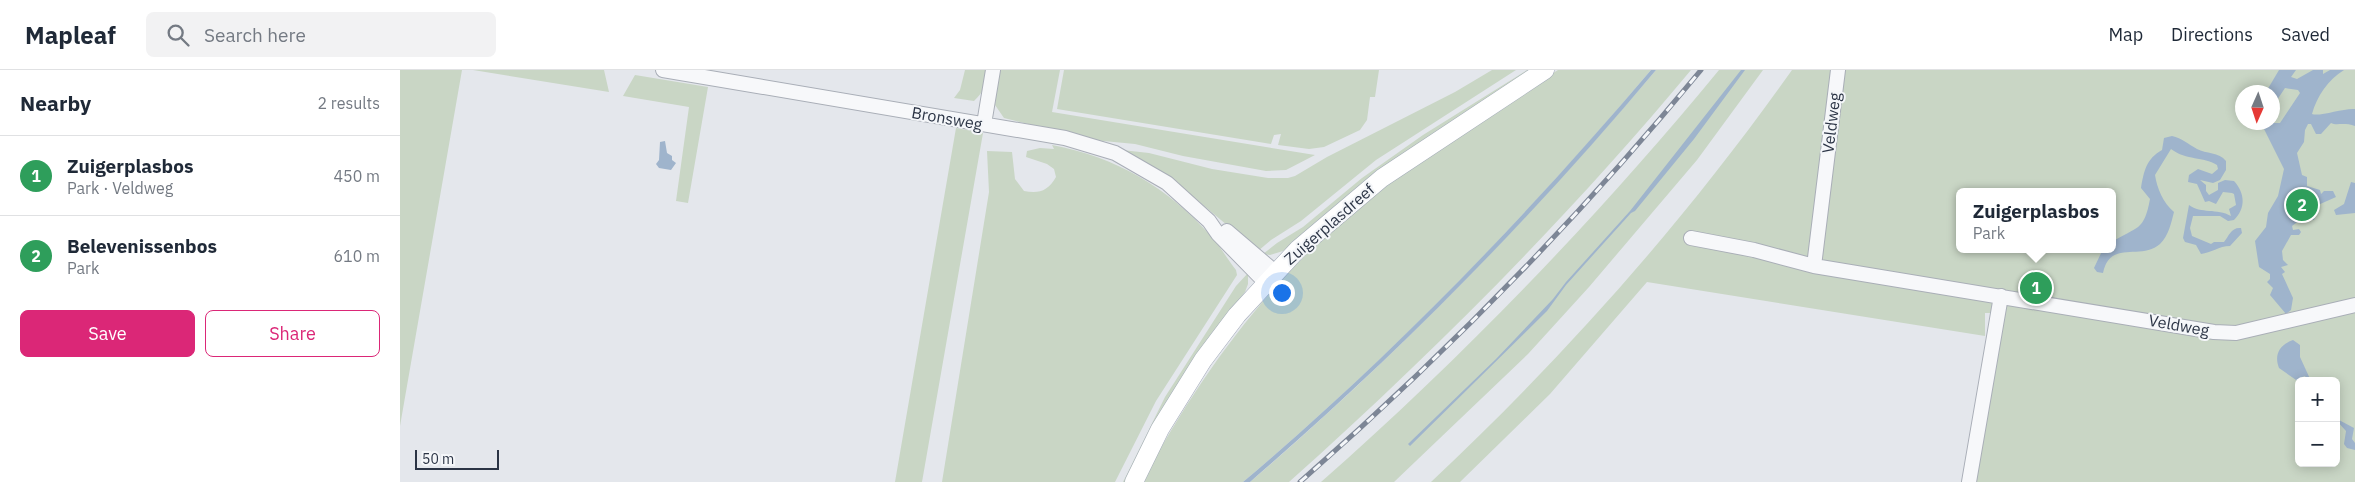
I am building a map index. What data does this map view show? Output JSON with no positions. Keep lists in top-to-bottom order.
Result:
{
  "streets": {
    "main road": ["Zuigerplasdreef"],
    "street": ["Bronsweg", "Veldweg"]
  },
  "crossings": [
    ["Bronsweg", "Zuigerplasdreef"]
  ],
  "scale_bar": "50 m",
  "north": "bottom",
  "page": {
    "header": "Mapleaf",
    "search": "Search here",
    "nav": ["Map", "Directions", "Saved"],
    "heading": ["Nearby", "2 results"],
    "list": [
      {
        "mark": "1",
        "name": "Zuigerplasbos",
        "note": "Park · Veldweg",
        "value": "450 m"
      },
      {
        "mark": "2",
        "name": "Belevenissenbos",
        "note": "Park",
        "value": "610 m"
      }
    ],
    "pins": ["2", "1"],
    "popup": ["Zuigerplasbos", "Park"],
    "buttons": ["Save", "Share"],
    "map_buttons": ["+", "−"],
    "scale": "50 m"
  }
}
